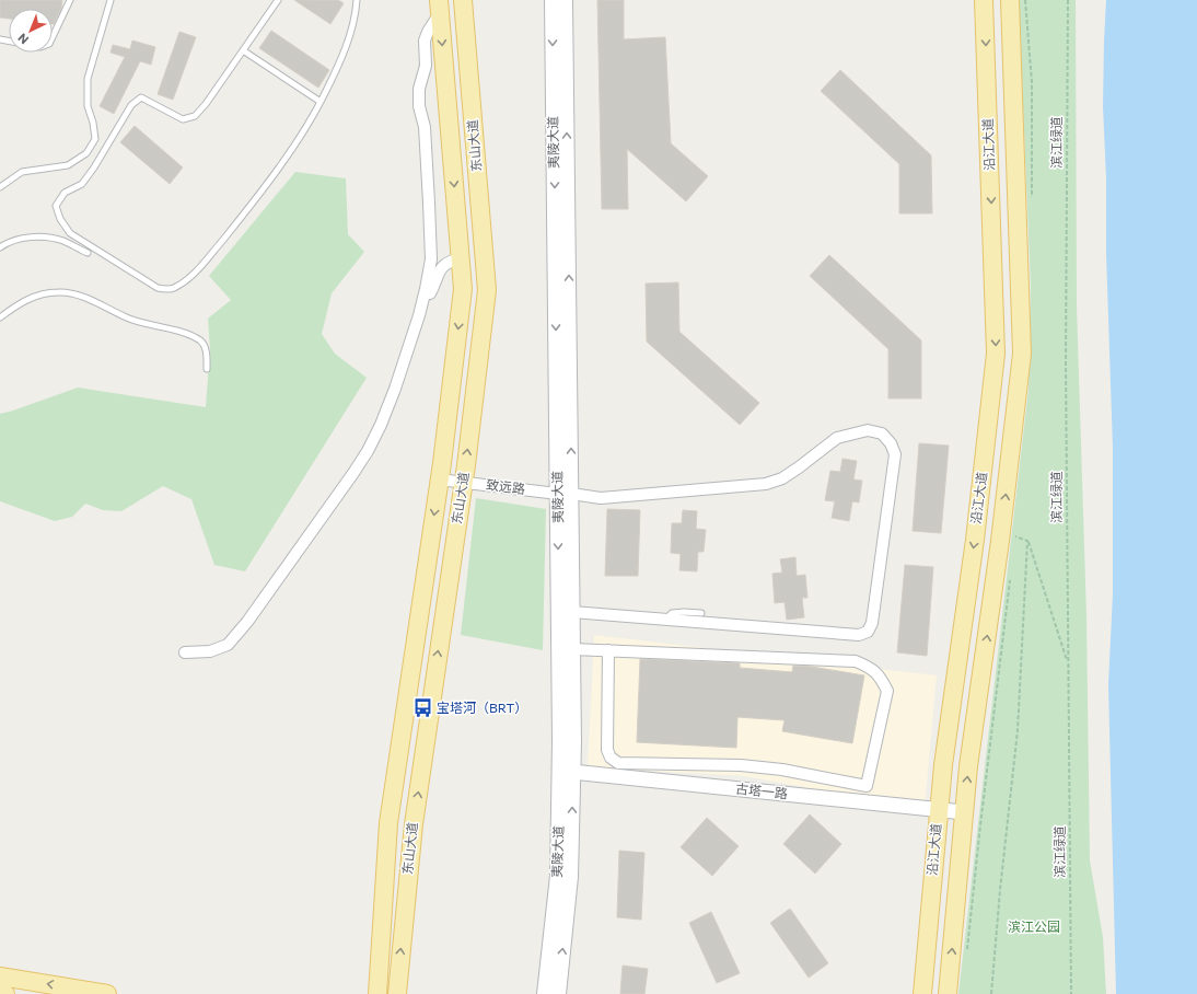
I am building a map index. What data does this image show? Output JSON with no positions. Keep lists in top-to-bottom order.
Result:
{
  "streets": {
    "main road": ["夷陵大道", "沿江大道", "东山大道"],
    "street": ["致远路", "古塔一路"],
    "path": ["滨江绿道"]
  },
  "crossings": [
    ["夷陵大道", "致远路"],
    ["夷陵大道", "古塔一路"],
    ["沿江大道", "古塔一路"],
    ["东山大道", "致远路"]
  ],
  "parks": ["滨江公园"],
  "places": {
    "bus stop": ["宝塔河（BRT）"]
  },
  "north": "bottom left"
}
